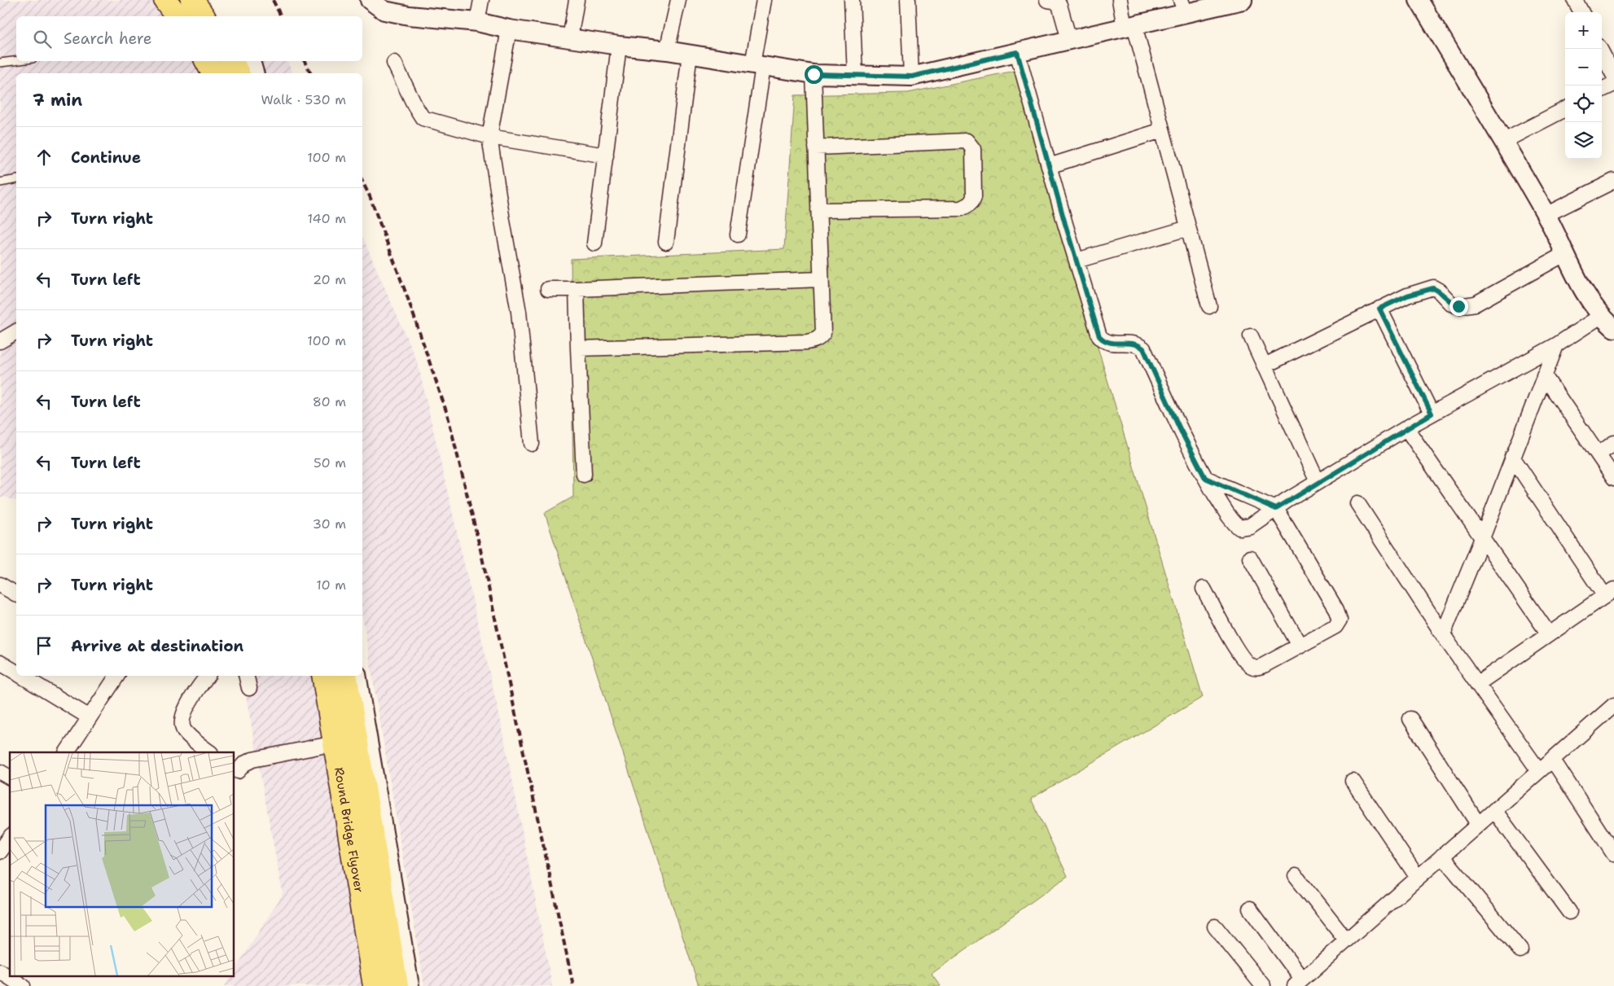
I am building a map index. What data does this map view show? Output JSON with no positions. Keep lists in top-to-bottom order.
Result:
{
  "streets": {
    "main road": ["Round Bridge Flyover"]
  },
  "page": {
    "map_buttons": ["+", "−"],
    "search": "Search here",
    "heading": ["7 min", "Walk · 530 m"],
    "list": [
      ["Continue", "100 m"],
      ["Turn right", "140 m"],
      ["Turn left", "20 m"],
      ["Turn right", "100 m"],
      ["Turn left", "80 m"],
      ["Turn left", "50 m"],
      ["Turn right", "30 m"],
      ["Turn right", "10 m"],
      "Arrive at destination"
    ]
  }
}
